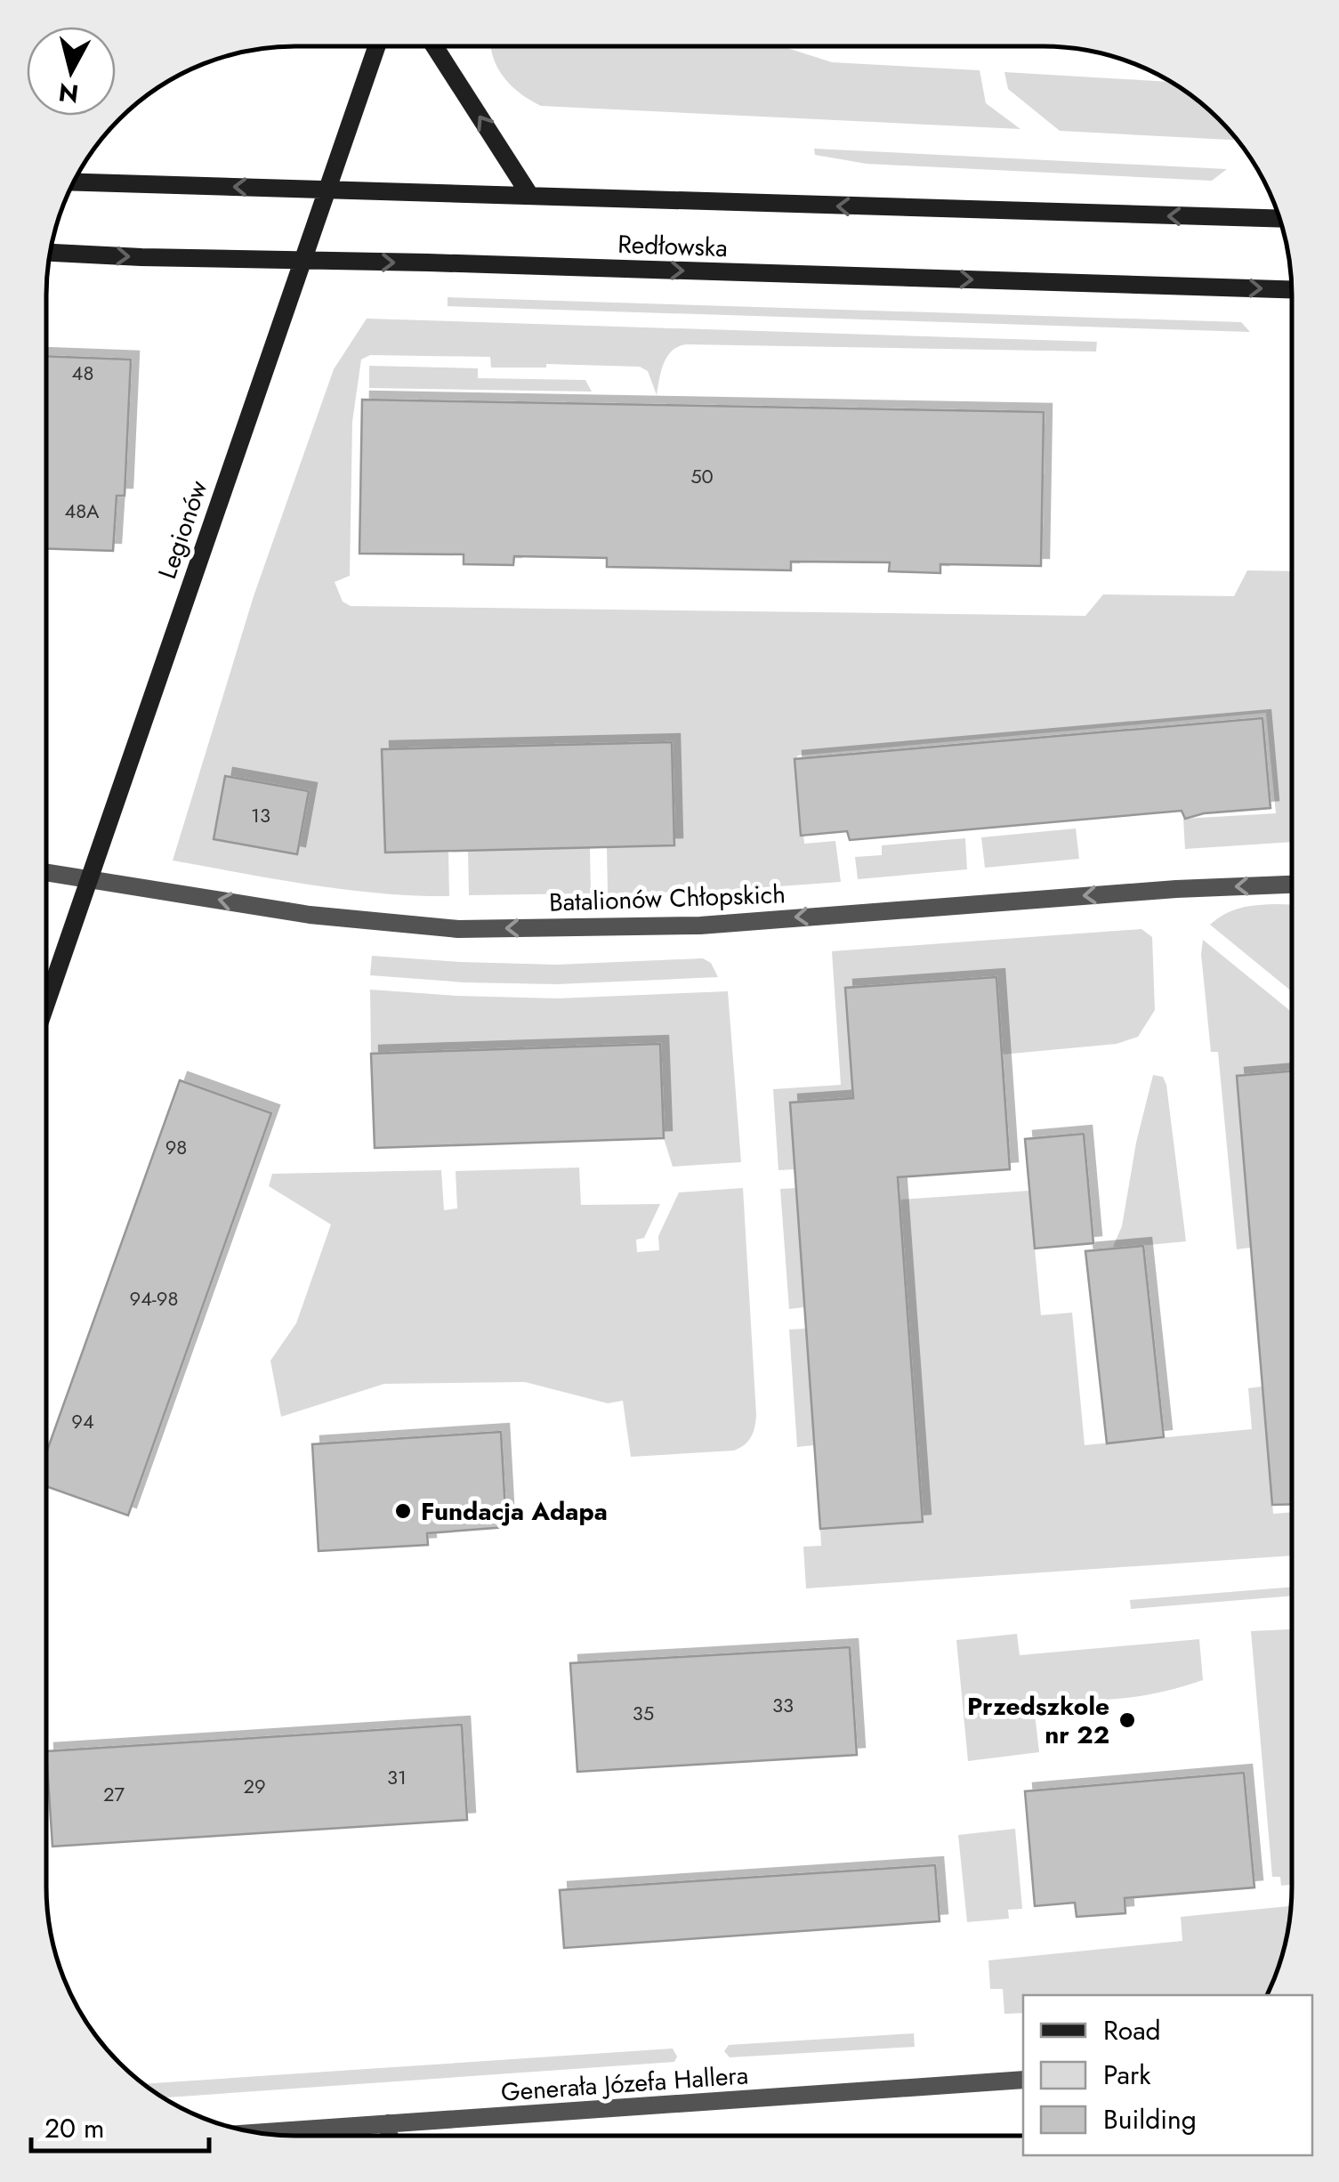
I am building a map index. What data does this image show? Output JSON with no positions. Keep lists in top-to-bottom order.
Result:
{
  "streets": {
    "street": [
      "Redłowska",
      "Legionów",
      "Batalionów Chłopskich",
      "Generała Józefa Hallera"
    ]
  },
  "crossings": [
    ["Redłowska", "Legionów"],
    ["Legionów", "Batalionów Chłopskich"]
  ],
  "one_way": ["Batalionów Chłopskich"],
  "places": ["Fundacja Adapa", "Przedszkole nr 22"],
  "house_numbers": [
    "48",
    "50",
    "48A",
    "13",
    "98",
    "94-98",
    "94",
    "33",
    "35",
    "31",
    "29",
    "27"
  ],
  "legend": ["Road", "Park", "Building"],
  "scale_bar": "20 m",
  "north": "bottom"
}
